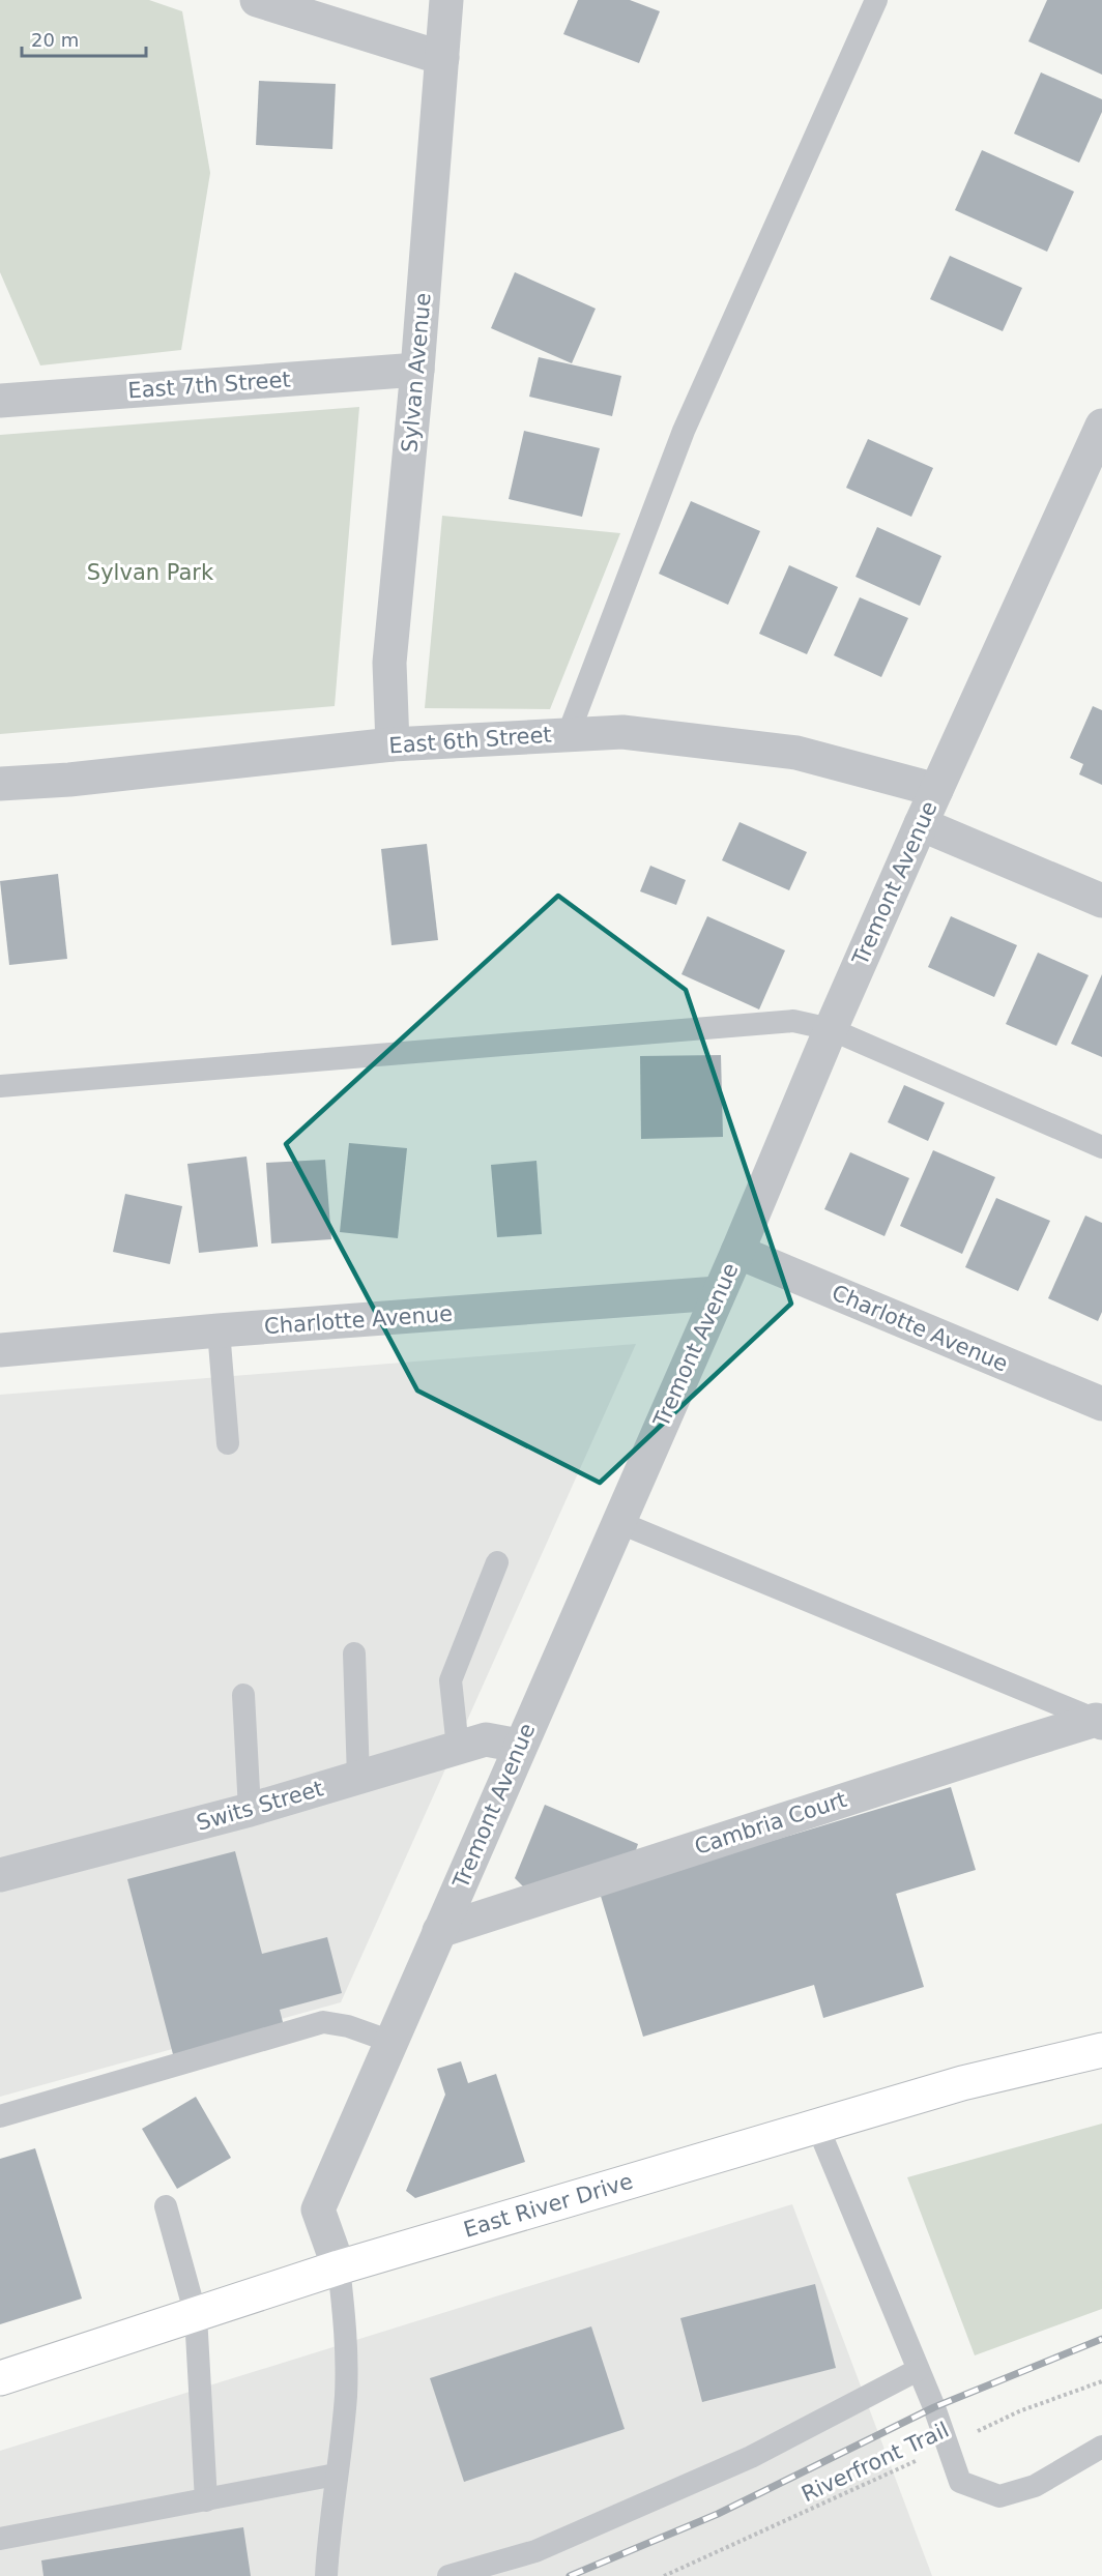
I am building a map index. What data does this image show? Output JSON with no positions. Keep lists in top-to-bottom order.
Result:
{
  "streets": {
    "main road": ["East River Drive"],
    "street": [
      "Sylvan Avenue",
      "East 7th Street",
      "East 6th Street",
      "Tremont Avenue",
      "Charlotte Avenue",
      "Swits Street",
      "Cambria Court"
    ],
    "path": ["Riverfront Trail"]
  },
  "crossings": [
    ["Sylvan Avenue", "East 7th Street"],
    ["Sylvan Avenue", "East 6th Street"],
    ["East 6th Street", "Tremont Avenue"],
    ["Tremont Avenue", "Charlotte Avenue"],
    ["Tremont Avenue", "Swits Street"],
    ["Tremont Avenue", "Cambria Court"],
    ["Tremont Avenue", "East River Drive"]
  ],
  "parks": ["Sylvan Park"],
  "scale_bar": "20 m"
}
